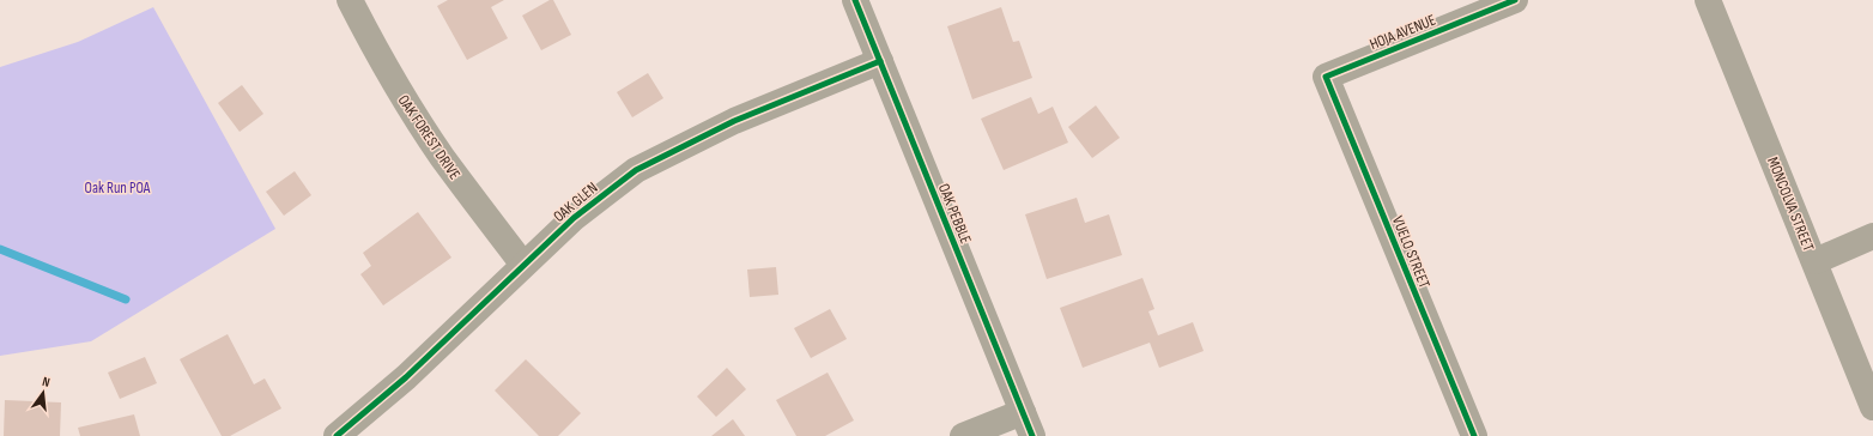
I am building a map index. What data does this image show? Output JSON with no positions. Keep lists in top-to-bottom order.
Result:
{
  "streets": {
    "street": [
      "HOJA AVENUE",
      "OAK FOREST DRIVE",
      "OAK GLEN",
      "MONCOLVA STREET",
      "OAK PEBBLE",
      "VUELO STREET"
    ]
  },
  "crossings": [
    ["HOJA AVENUE", "VUELO STREET"],
    ["OAK FOREST DRIVE", "OAK GLEN"],
    ["OAK GLEN", "OAK PEBBLE"]
  ],
  "parks": ["Oak Run POA"],
  "north": "top"
}
